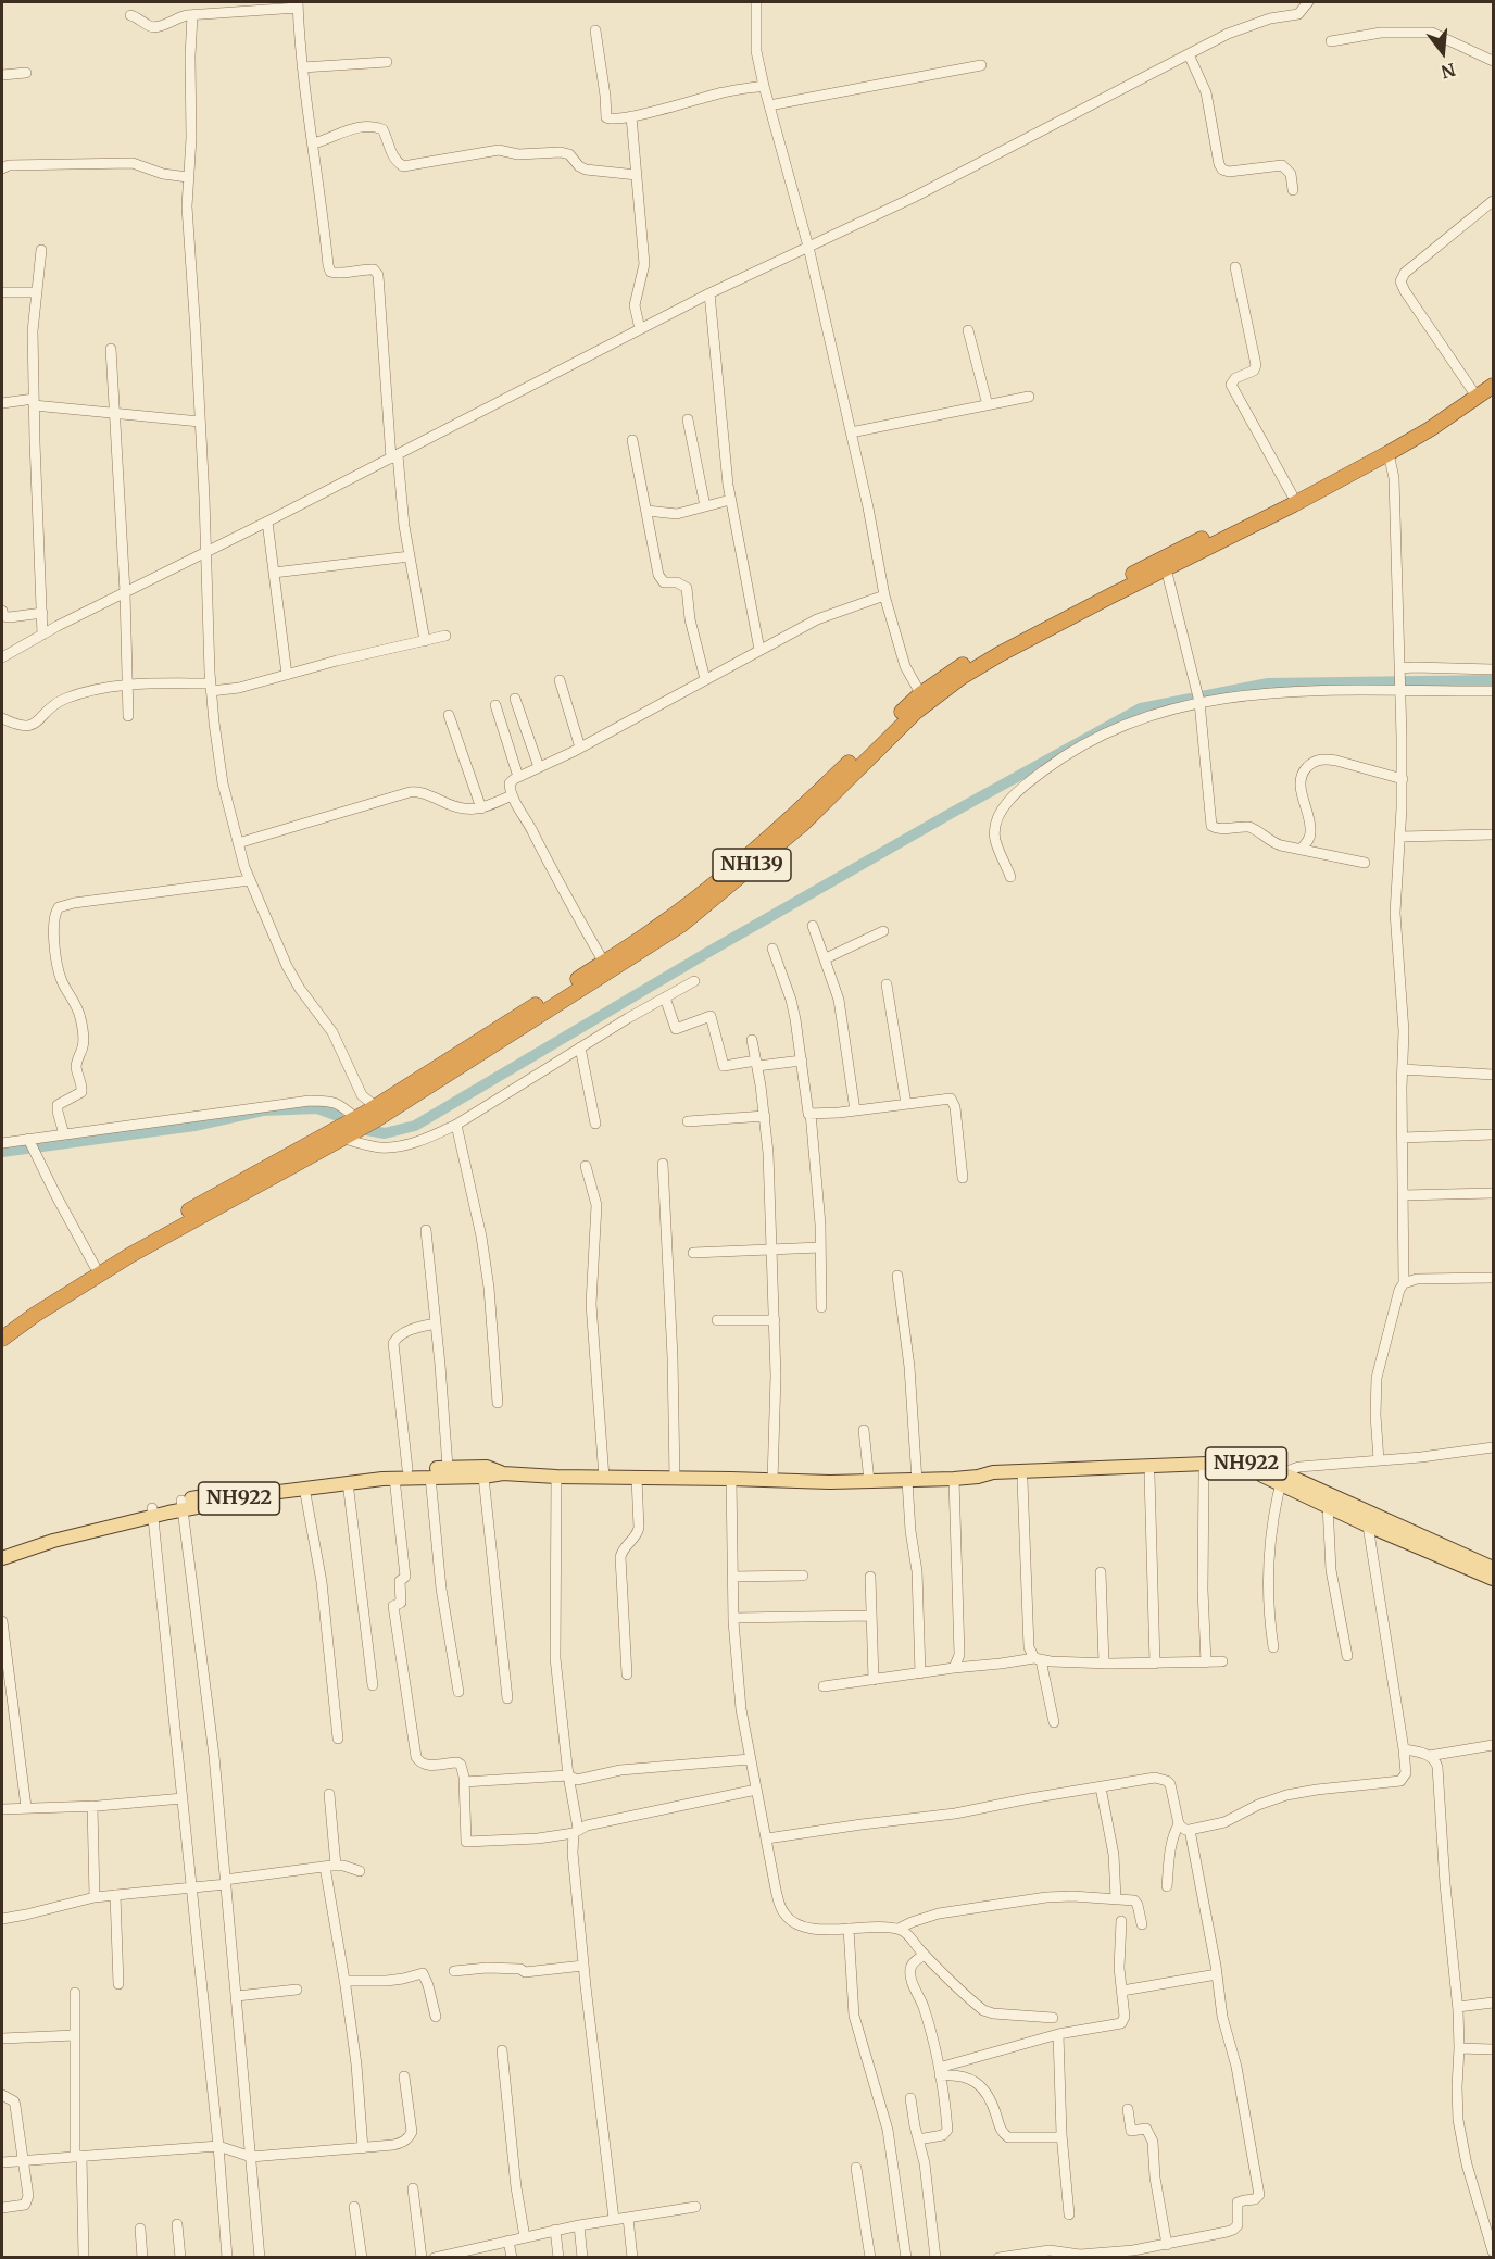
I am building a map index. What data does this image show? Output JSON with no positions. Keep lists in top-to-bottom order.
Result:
{
  "streets": {
    "highway": ["NH139"],
    "main road": ["NH922"]
  },
  "north": "bottom"
}
